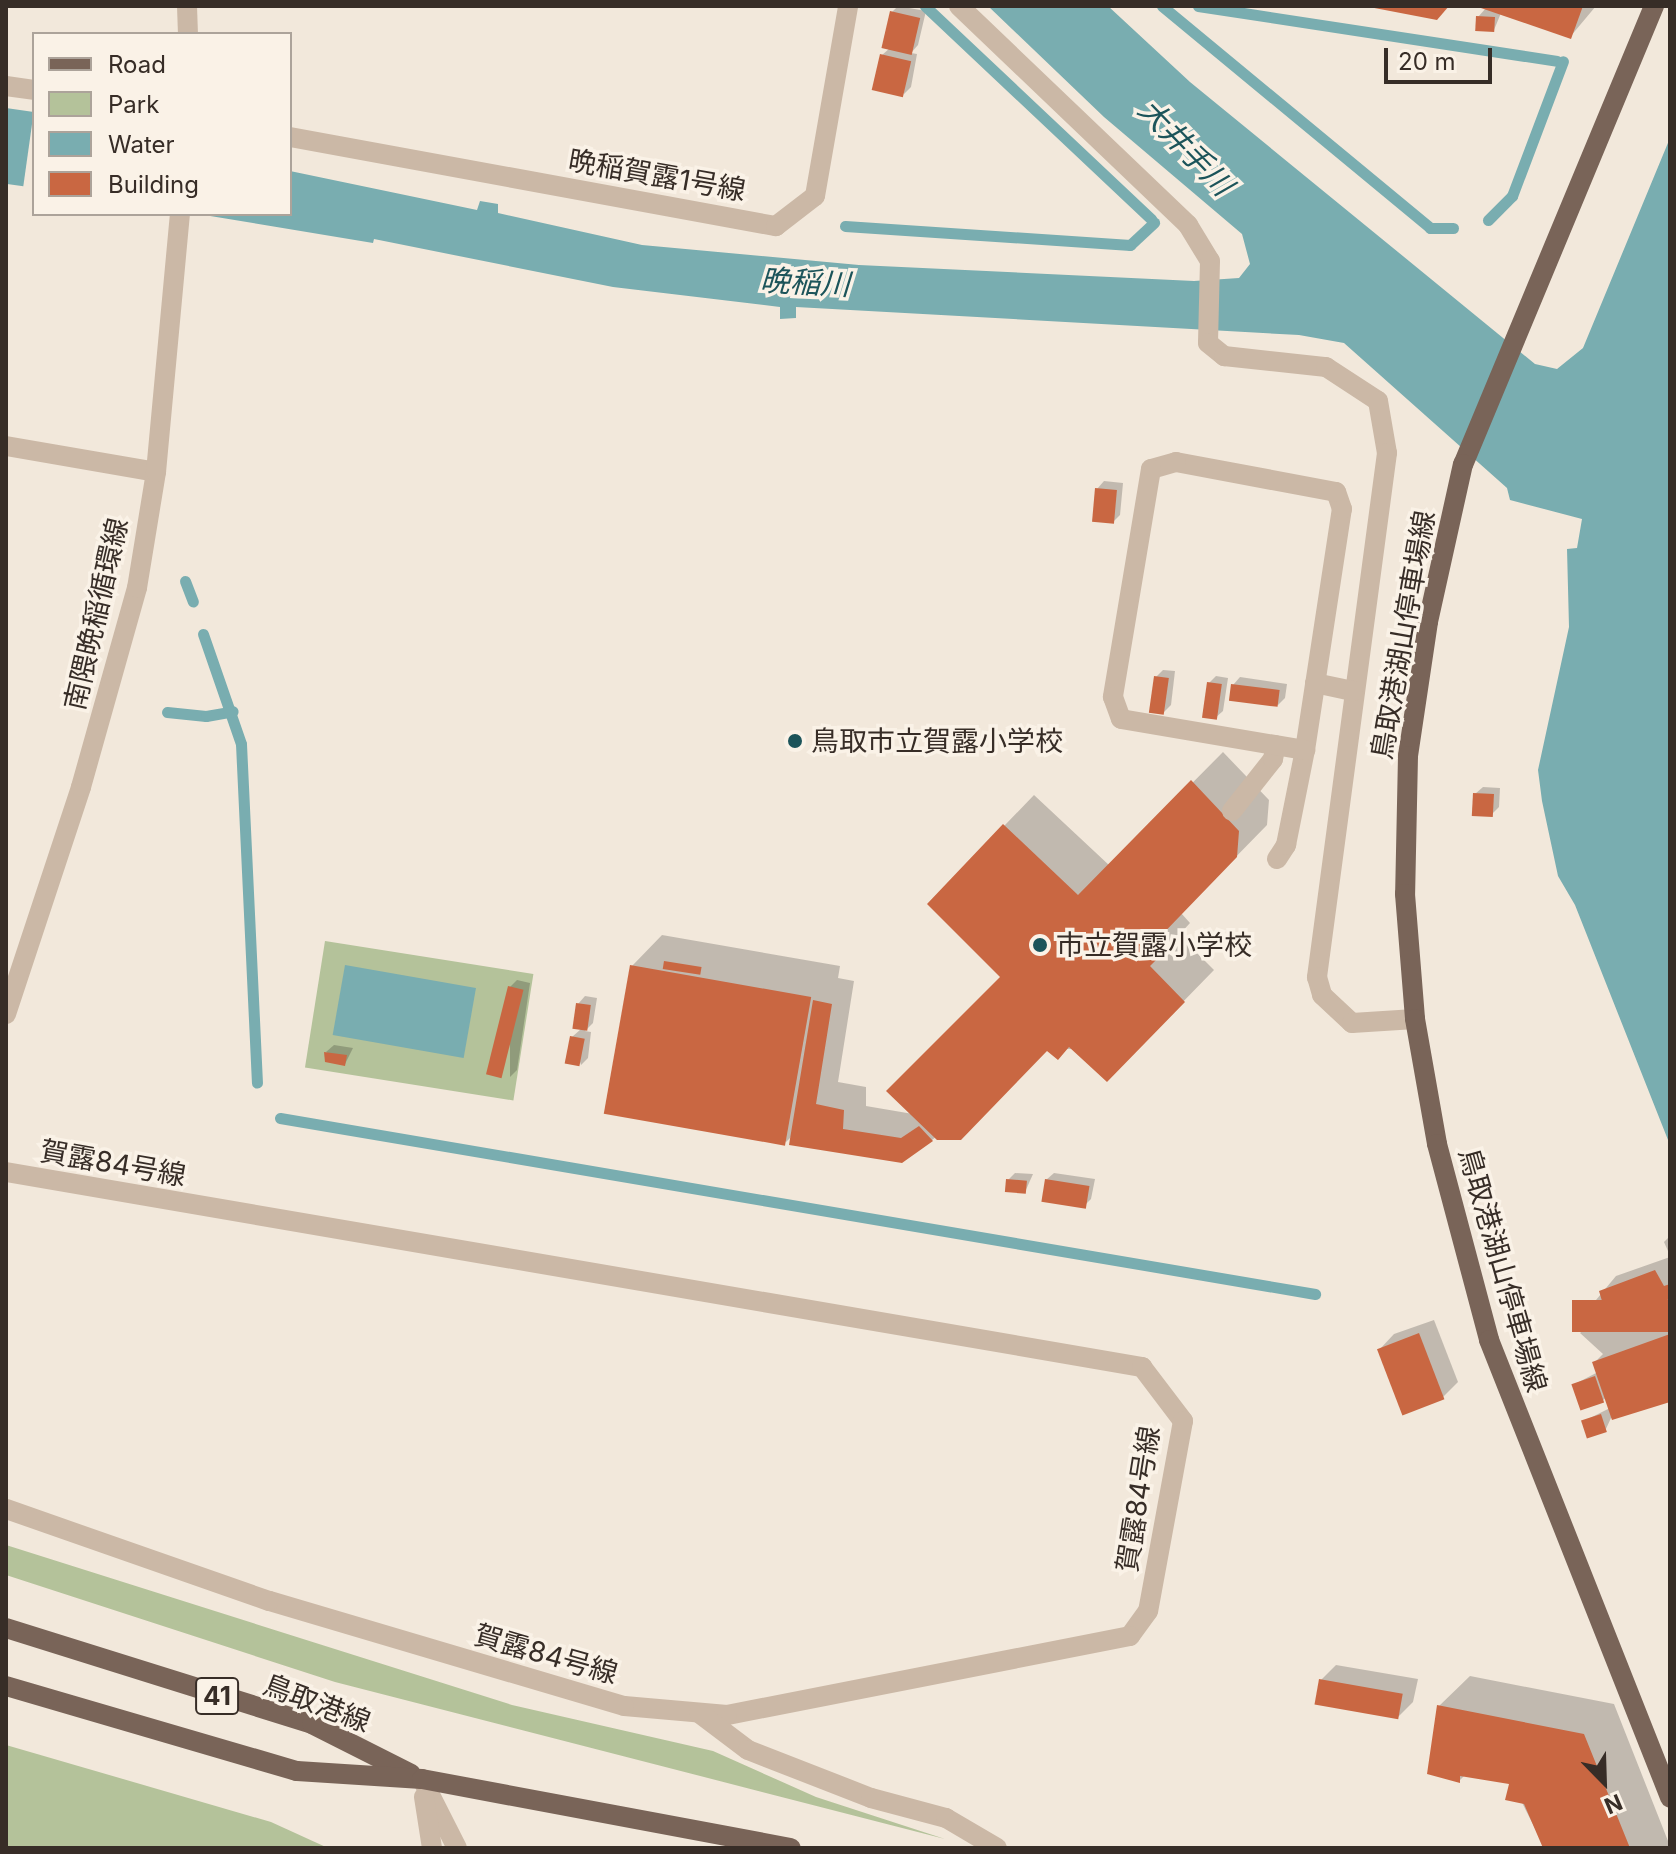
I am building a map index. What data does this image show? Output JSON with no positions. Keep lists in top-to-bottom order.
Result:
{
  "streets": {
    "main road": ["鳥取港湖山停車場線", "41", "鳥取港線"],
    "street": ["晩稲賀露1号線", "南隈晩稲循環線", "賀露84号線"]
  },
  "water": ["大井手川", "晩稲川"],
  "places": ["鳥取市立賀露小学校", "市立賀露小学校"],
  "legend": [
    "Road",
    "Park",
    "Water",
    "Building"
  ],
  "scale_bar": "20 m",
  "north": "bottom right"
}
